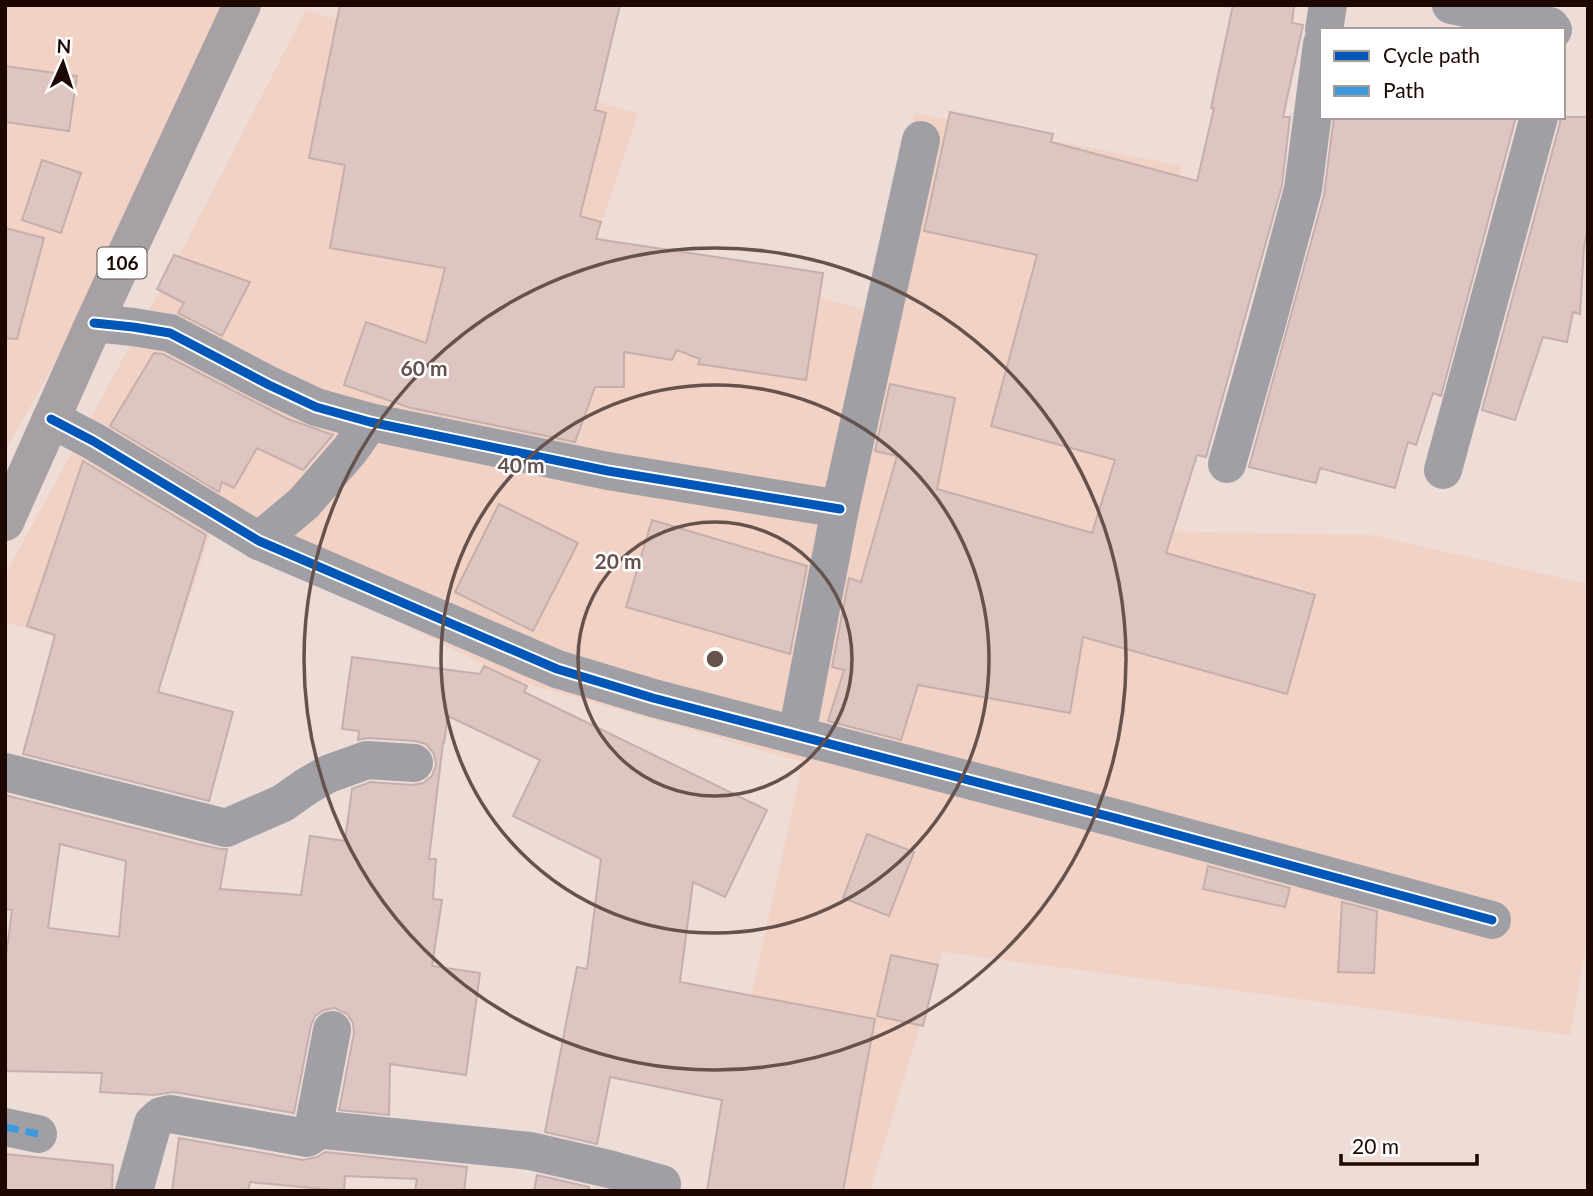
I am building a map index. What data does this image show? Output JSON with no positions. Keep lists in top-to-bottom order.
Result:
{
  "streets": {
    "main road": ["106"]
  },
  "legend": ["Cycle path", "Path"],
  "scale_bar": "20 m",
  "north": "top",
  "rings": ["60 m", "40 m", "20 m"]
}
